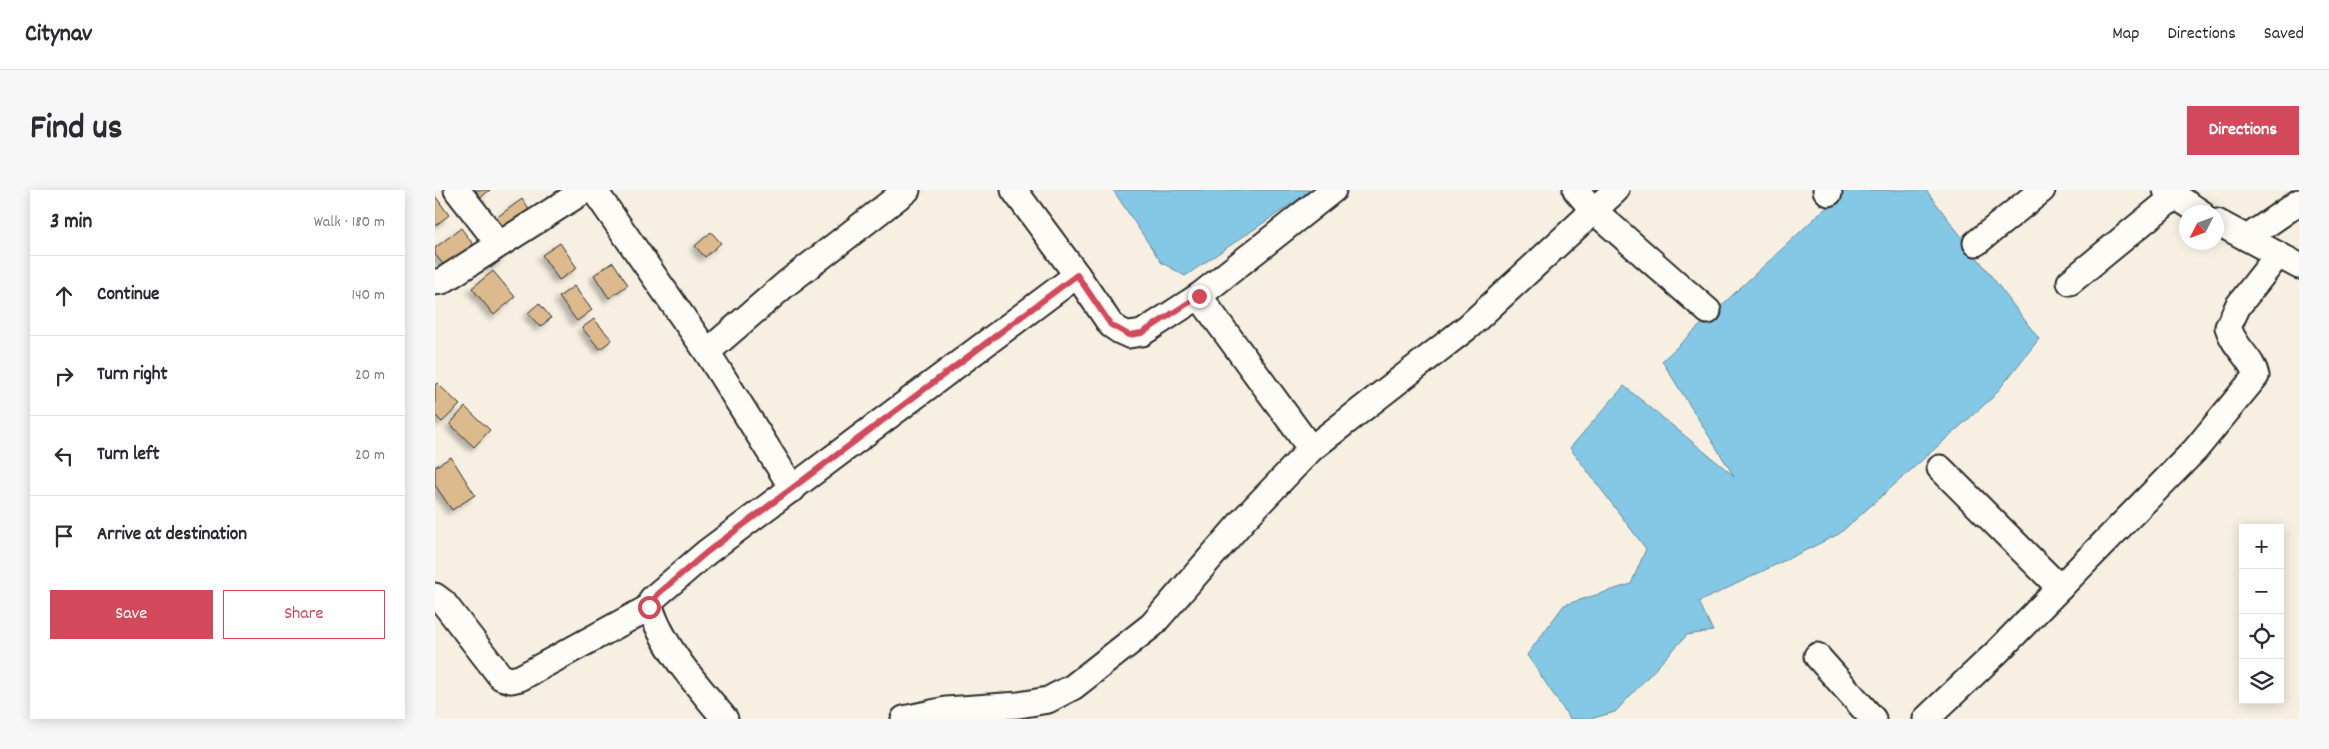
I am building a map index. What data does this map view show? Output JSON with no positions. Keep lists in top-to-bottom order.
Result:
{
  "north": "bottom left",
  "page": {
    "header": "Citynav",
    "nav": ["Map", "Directions", "Saved"],
    "title": "Find us",
    "buttons": [
      "Directions",
      ["Save", "Share"]
    ],
    "heading": ["3 min", "Walk · 180 m"],
    "list": [
      ["Continue", "140 m"],
      ["Turn right", "20 m"],
      ["Turn left", "20 m"],
      "Arrive at destination"
    ],
    "map_buttons": ["+", "−"]
  }
}
